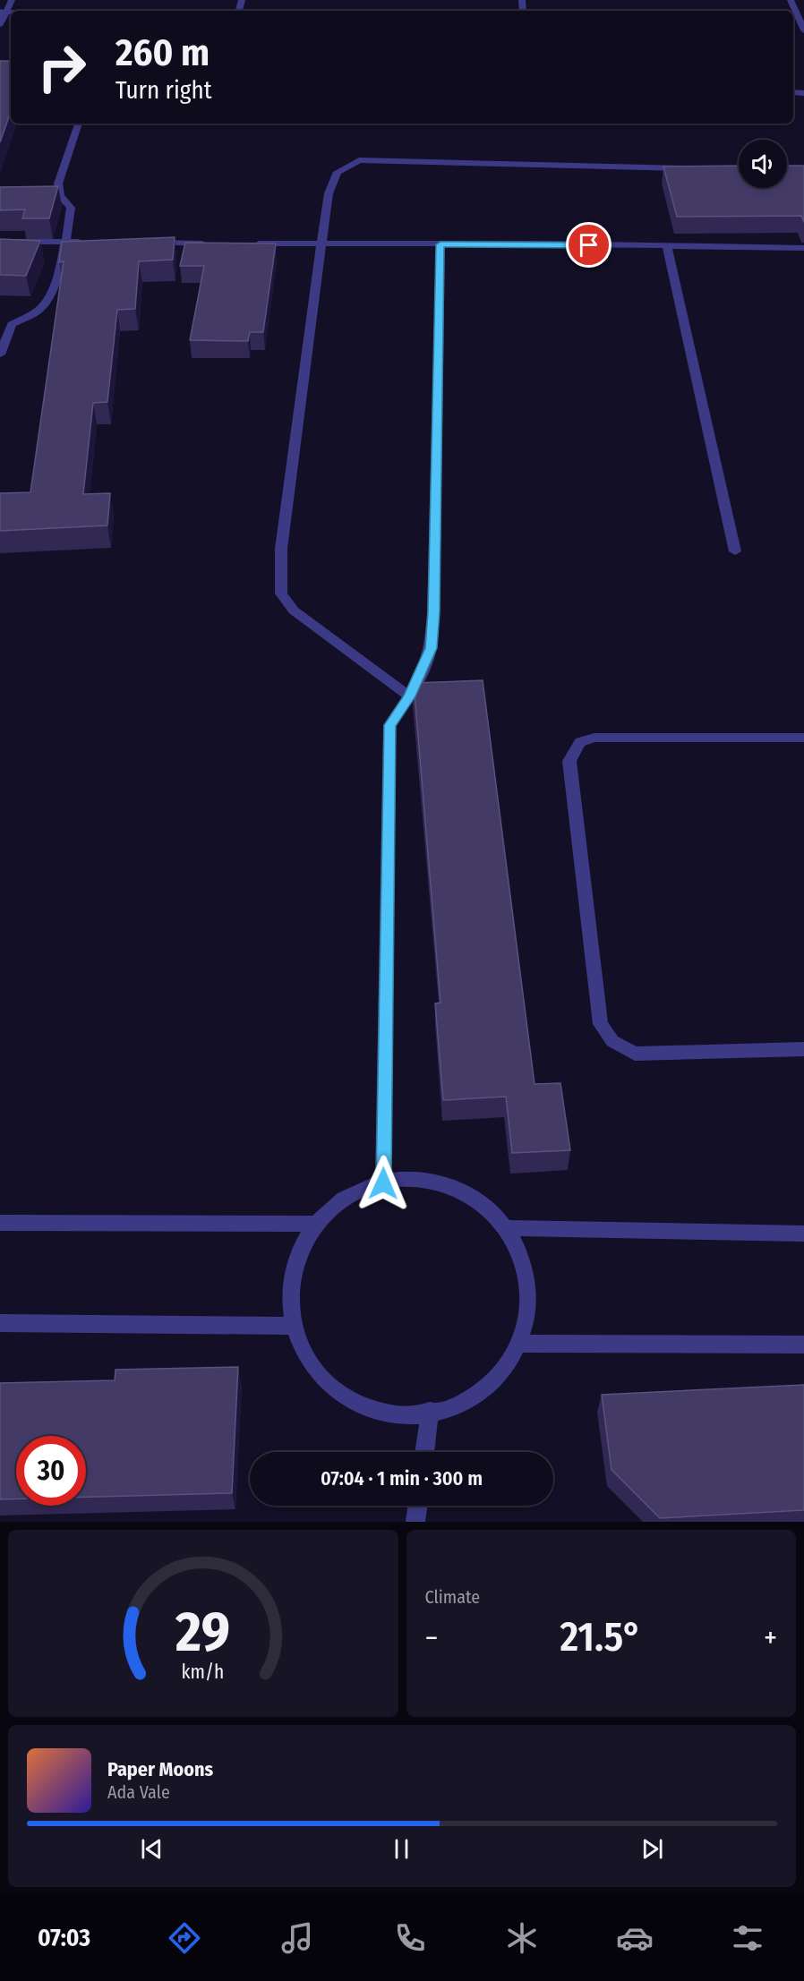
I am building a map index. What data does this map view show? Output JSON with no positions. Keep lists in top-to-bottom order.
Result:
{
  "page": {
    "turn": ["260 m", "Turn right"],
    "limit": "30",
    "trip": "07:04 · 1 min · 300 m",
    "tile": "Climate",
    "heat": ["−", "21.5°", "+"],
    "song": ["Paper Moons", "Ada Vale"],
    "tabs": "07:03",
    "gauge": ["29", "km/h"]
  }
}
